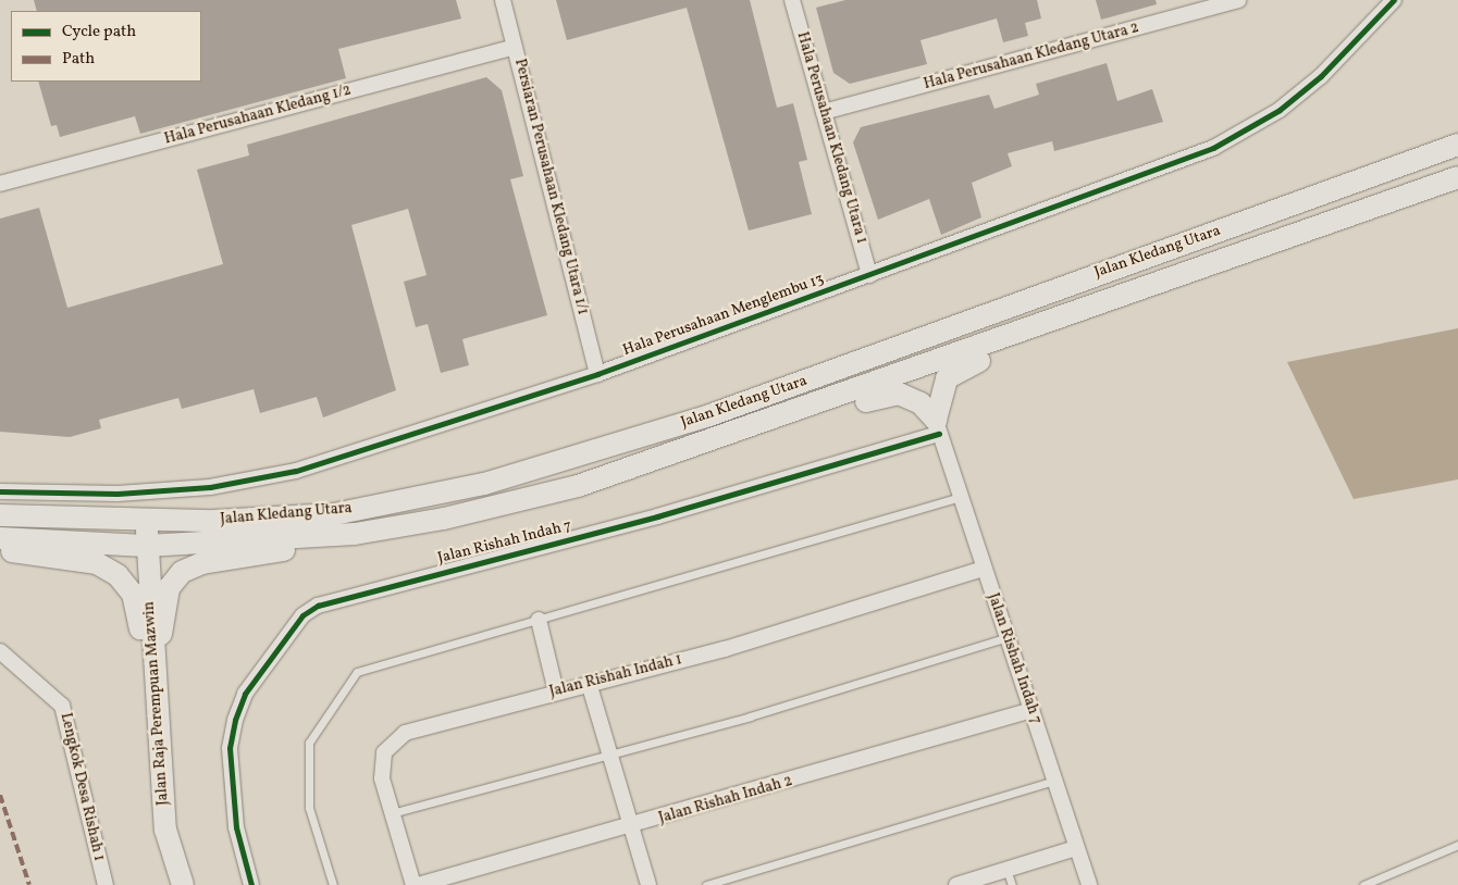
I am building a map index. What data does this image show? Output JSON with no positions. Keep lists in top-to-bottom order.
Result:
{
  "streets": {
    "main road": ["Jalan Kledang Utara", "Jalan Raja Perempuan Mazwin"],
    "street": [
      "Hala Perusahaan Kledang Utara 2",
      "Hala Perusahaan Kledang 1/2",
      "Hala Perusahaan Kledang Utara 1",
      "Persiaran Perusahaan Kledang Utara 1/1",
      "Hala Perusahaan Menglembu 13",
      "Jalan Rishah Indah 7",
      "Jalan Rishah Indah 1",
      "Lengkok Desa Rishah 1",
      "Jalan Rishah Indah 2"
    ]
  },
  "crossings": [
    ["Hala Perusahaan Kledang Utara 2", "Hala Perusahaan Kledang Utara 1"],
    ["Hala Perusahaan Kledang 1/2", "Persiaran Perusahaan Kledang Utara 1/1"],
    ["Hala Perusahaan Kledang Utara 1", "Hala Perusahaan Menglembu 13"],
    ["Persiaran Perusahaan Kledang Utara 1/1", "Hala Perusahaan Menglembu 13"],
    ["Jalan Kledang Utara", "Jalan Raja Perempuan Mazwin"],
    ["Jalan Rishah Indah 7", "Jalan Rishah Indah 1"],
    ["Jalan Rishah Indah 7", "Jalan Rishah Indah 2"]
  ],
  "legend": ["Cycle path", "Path"]
}
